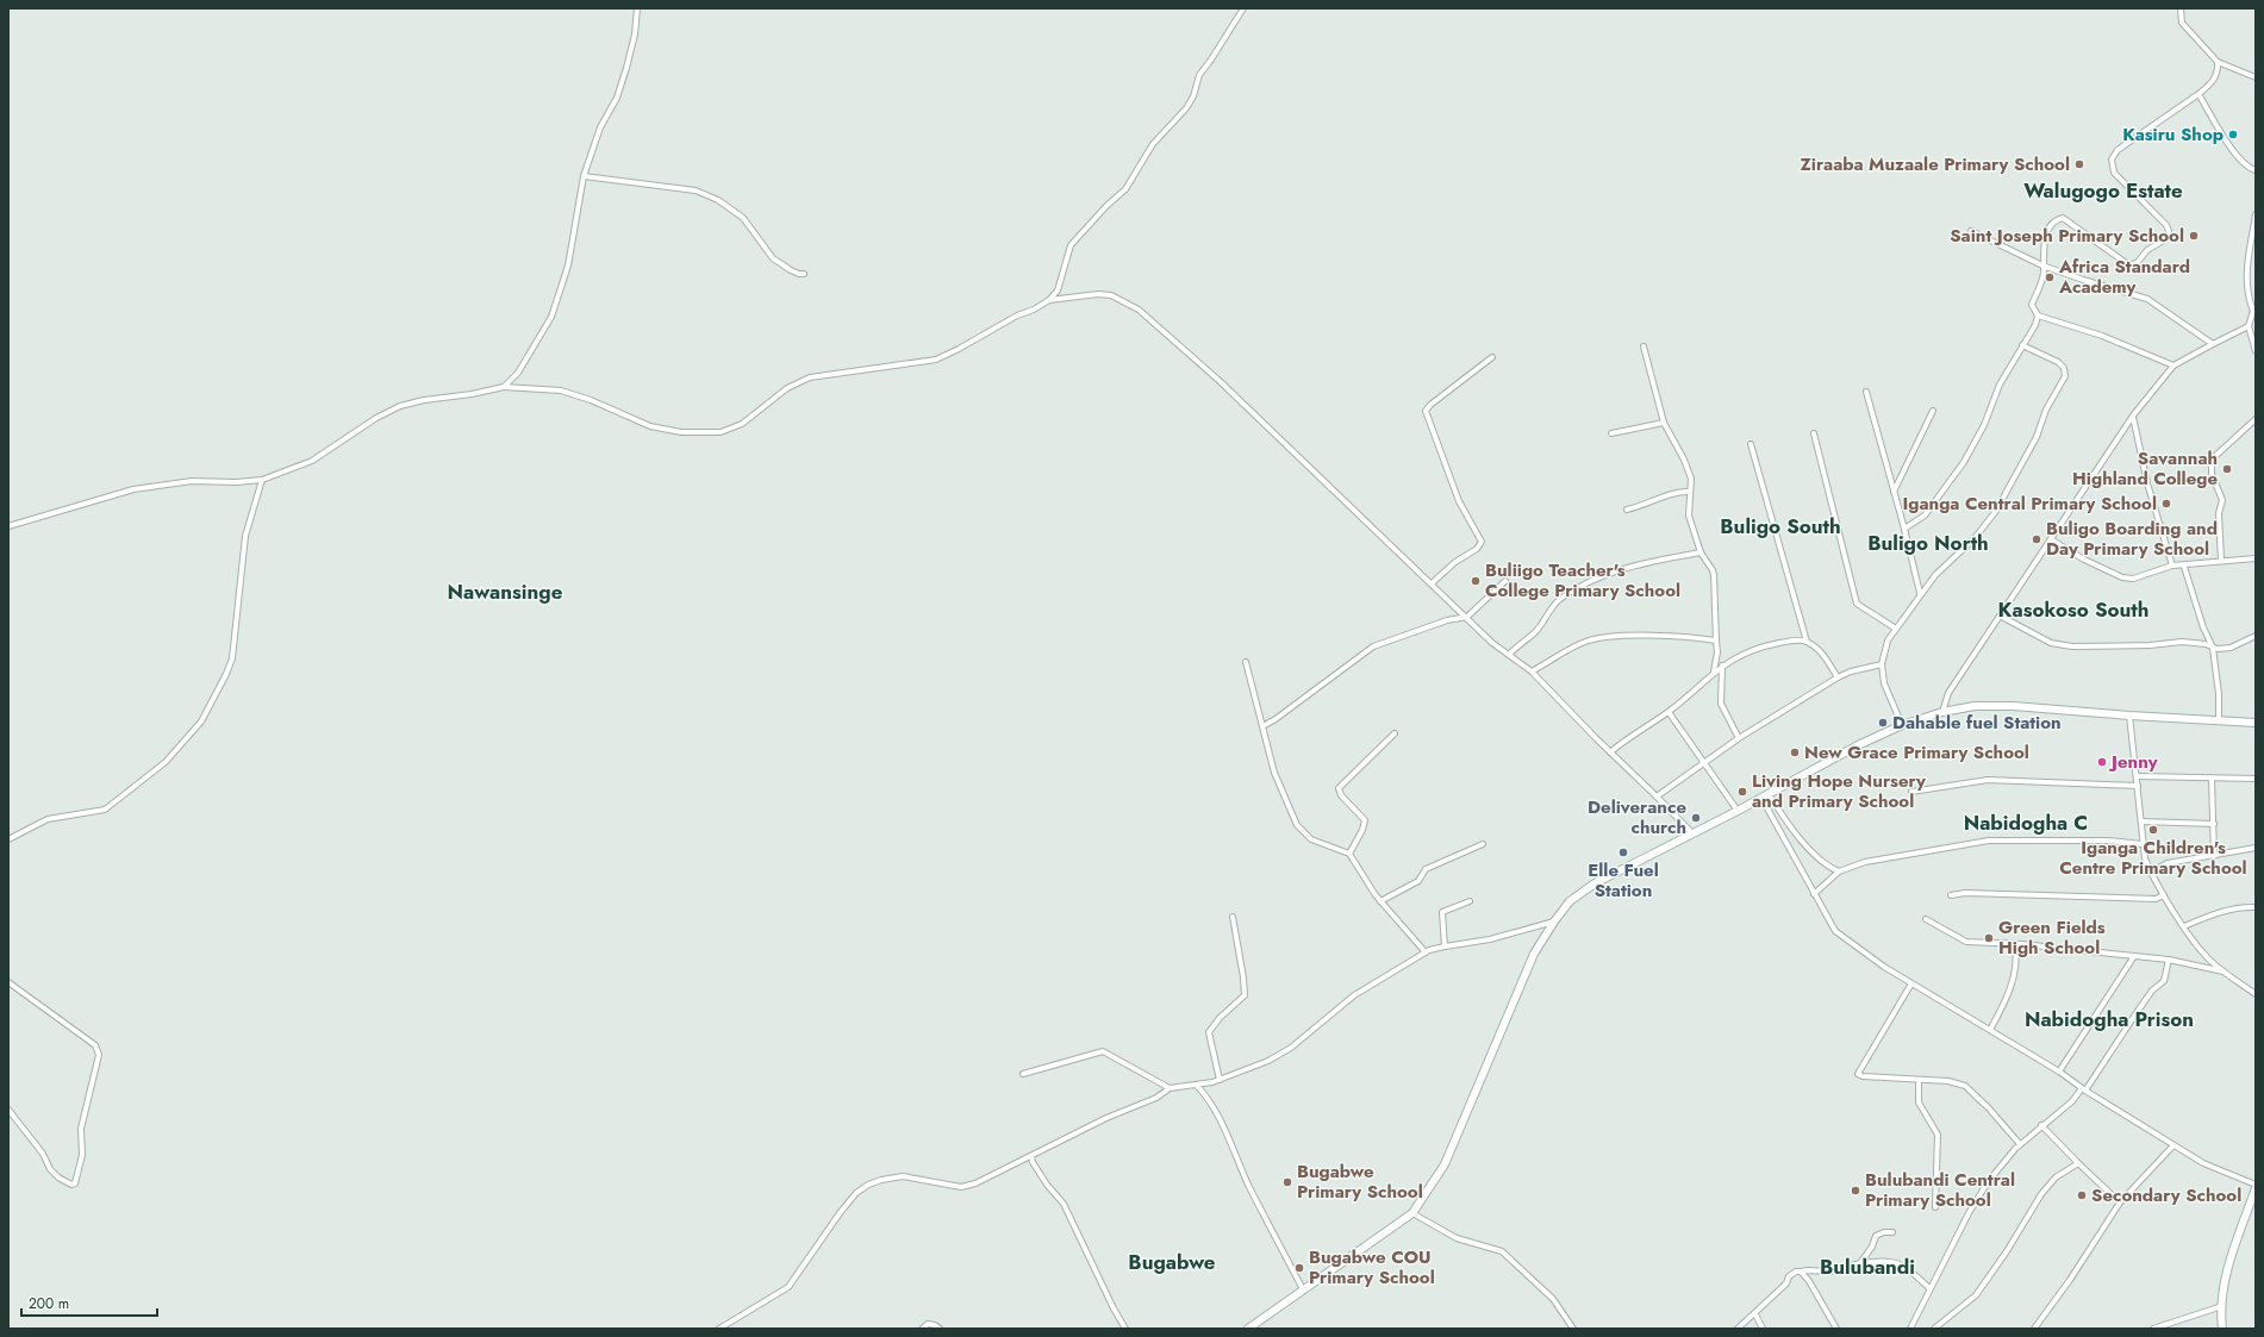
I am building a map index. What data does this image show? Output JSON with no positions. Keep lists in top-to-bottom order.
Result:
{
  "districts": [
    "Walugogo Estate",
    "Buligo South",
    "Buligo North",
    "Nawansinge",
    "Kasokoso South",
    "Nabidogha C",
    "Nabidogha Prison",
    "Bugabwe",
    "Bulubandi"
  ],
  "places": [
    "Kasiru Shop",
    "Ziraaba Muzaale Primary School",
    "Saint Joseph Primary School",
    "Africa Standard Academy",
    "Savannah Highland College",
    "Iganga Central Primary School",
    "Buligo Boarding and Day Primary School",
    "Buliigo Teacher's College Primary School",
    "Dahable fuel Station",
    "New Grace Primary School",
    "Jenny",
    "Living Hope Nursery and Primary School",
    "Deliverance church",
    "Iganga Children's Centre Primary School",
    "Elle Fuel Station",
    "Green Fields High School",
    "Bugabwe Primary School",
    "Bulubandi Central Primary School",
    "Secondary School",
    "Bugabwe COU Primary School"
  ],
  "scale_bar": "200 m"
}
